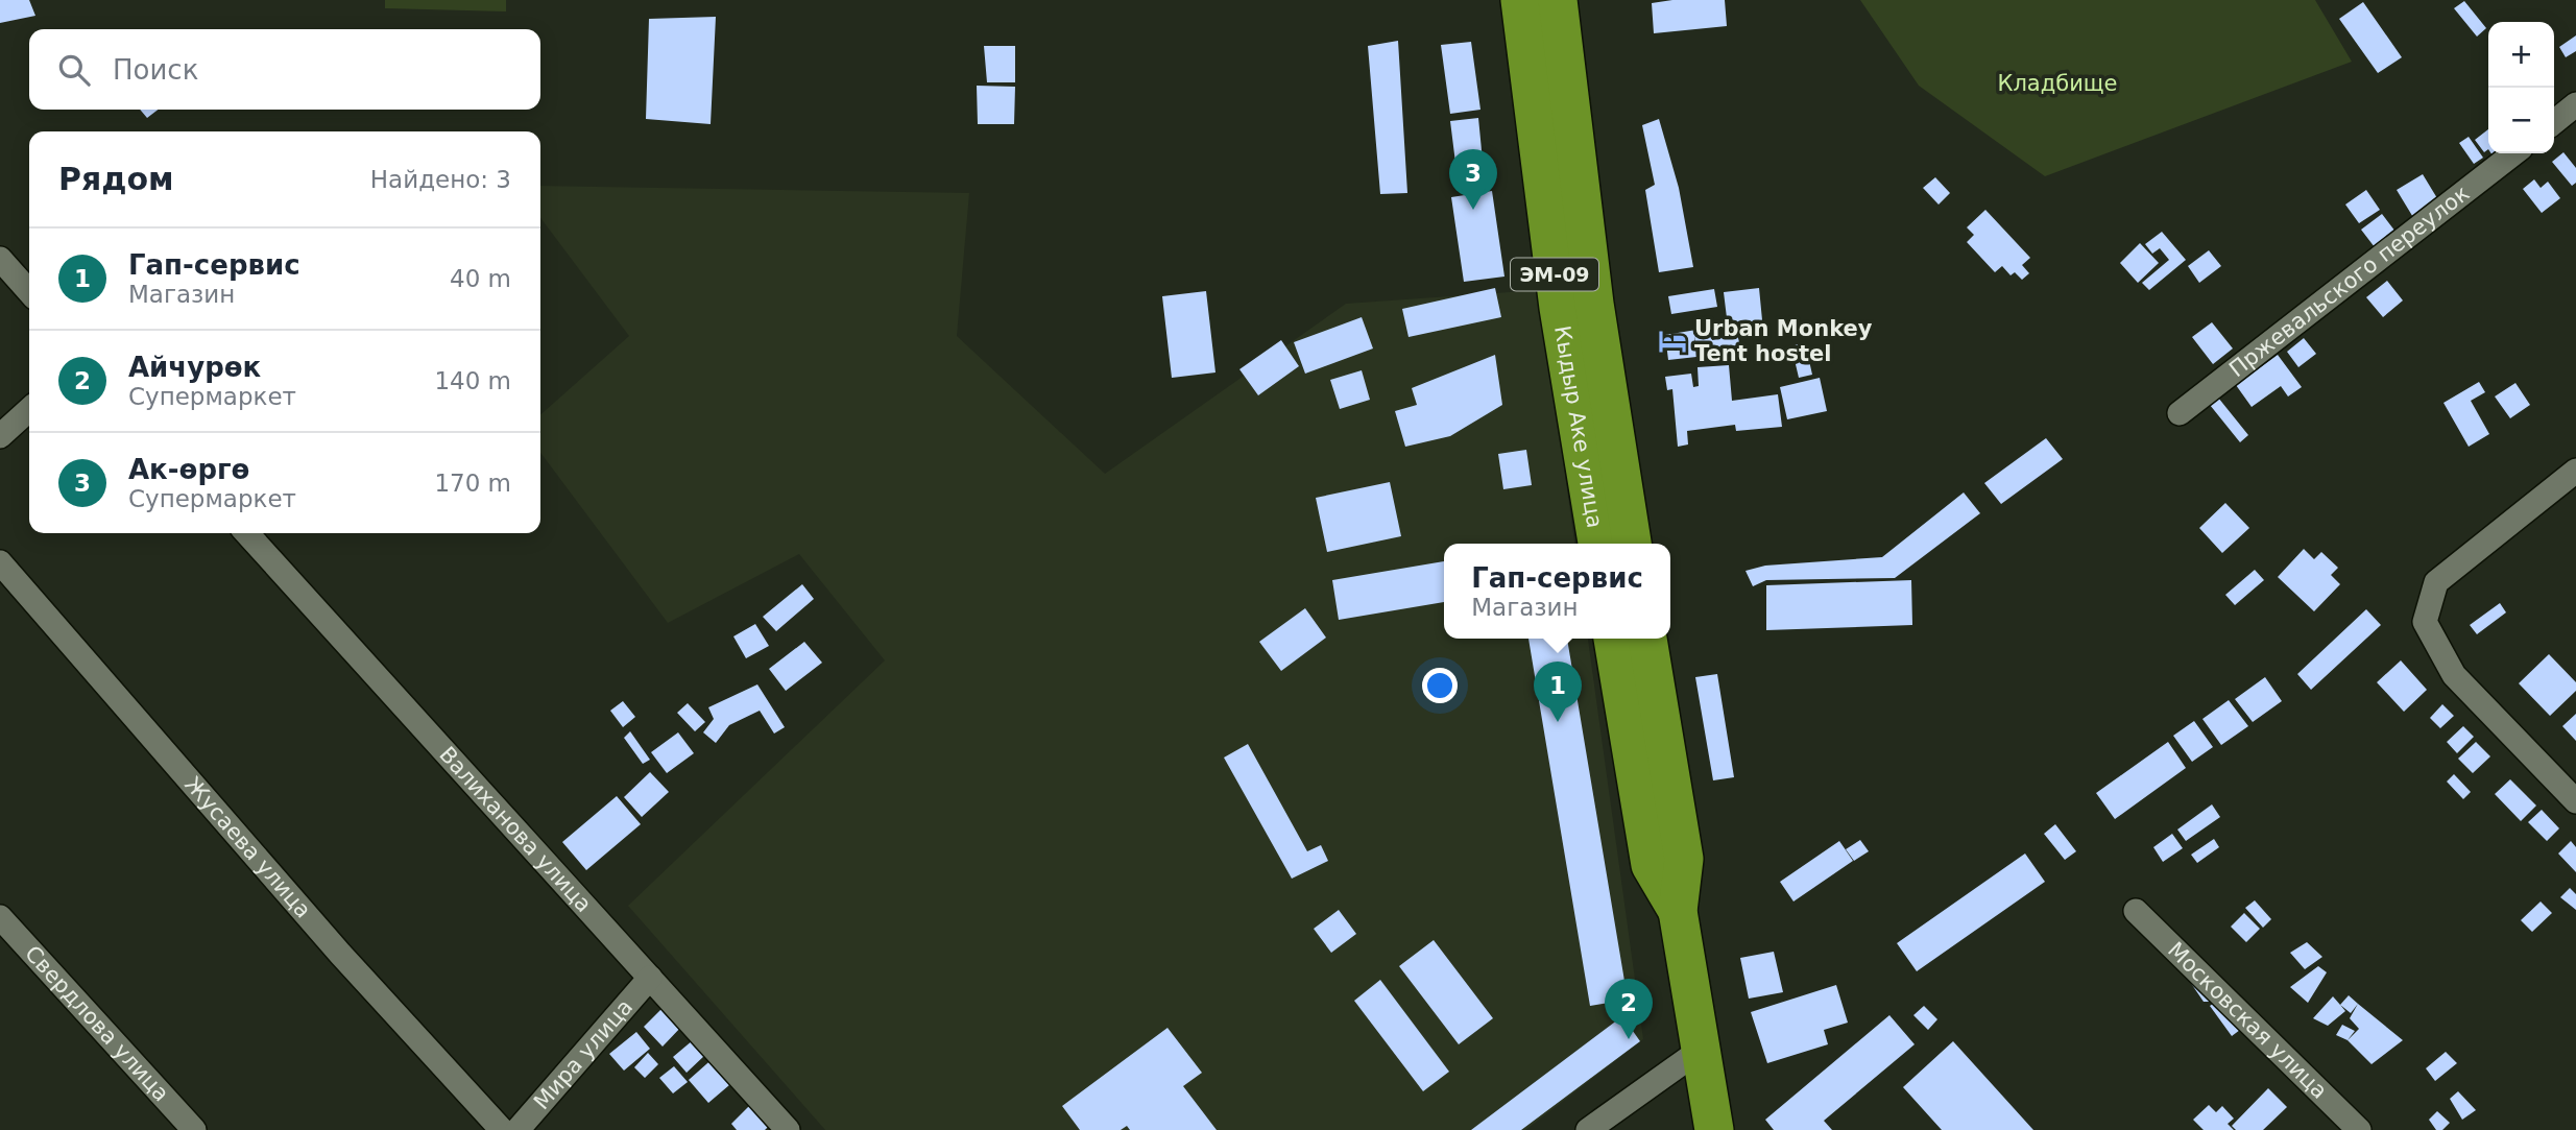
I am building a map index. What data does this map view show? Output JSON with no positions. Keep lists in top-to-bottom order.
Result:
{
  "streets": {
    "highway": ["ЭМ-09", "Кыдыр Аке улица"],
    "street": [
      "Пржевальского переулок",
      "Валиханова улица",
      "Жусаева улица",
      "Московская улица",
      "Свердлова улица",
      "Мира улица"
    ]
  },
  "crossings": [
    ["Валиханова улица", "Мира улица"]
  ],
  "parks": ["Кладбище"],
  "places": {
    "hotel": ["Urban Monkey Tent hostel"]
  },
  "page": {
    "map_buttons": ["+", "−"],
    "search": "Поиск",
    "heading": ["Рядом", "Найдено: 3"],
    "pins": ["3", "1", "2"],
    "list": [
      {
        "mark": "1",
        "name": "Гап-сервис",
        "note": "Магазин",
        "value": "40 m"
      },
      {
        "mark": "2",
        "name": "Айчурөк",
        "note": "Супермаркет",
        "value": "140 m"
      },
      {
        "mark": "3",
        "name": "Ак-өргө",
        "note": "Супермаркет",
        "value": "170 m"
      }
    ],
    "popup": ["Гап-сервис", "Магазин"]
  }
}
